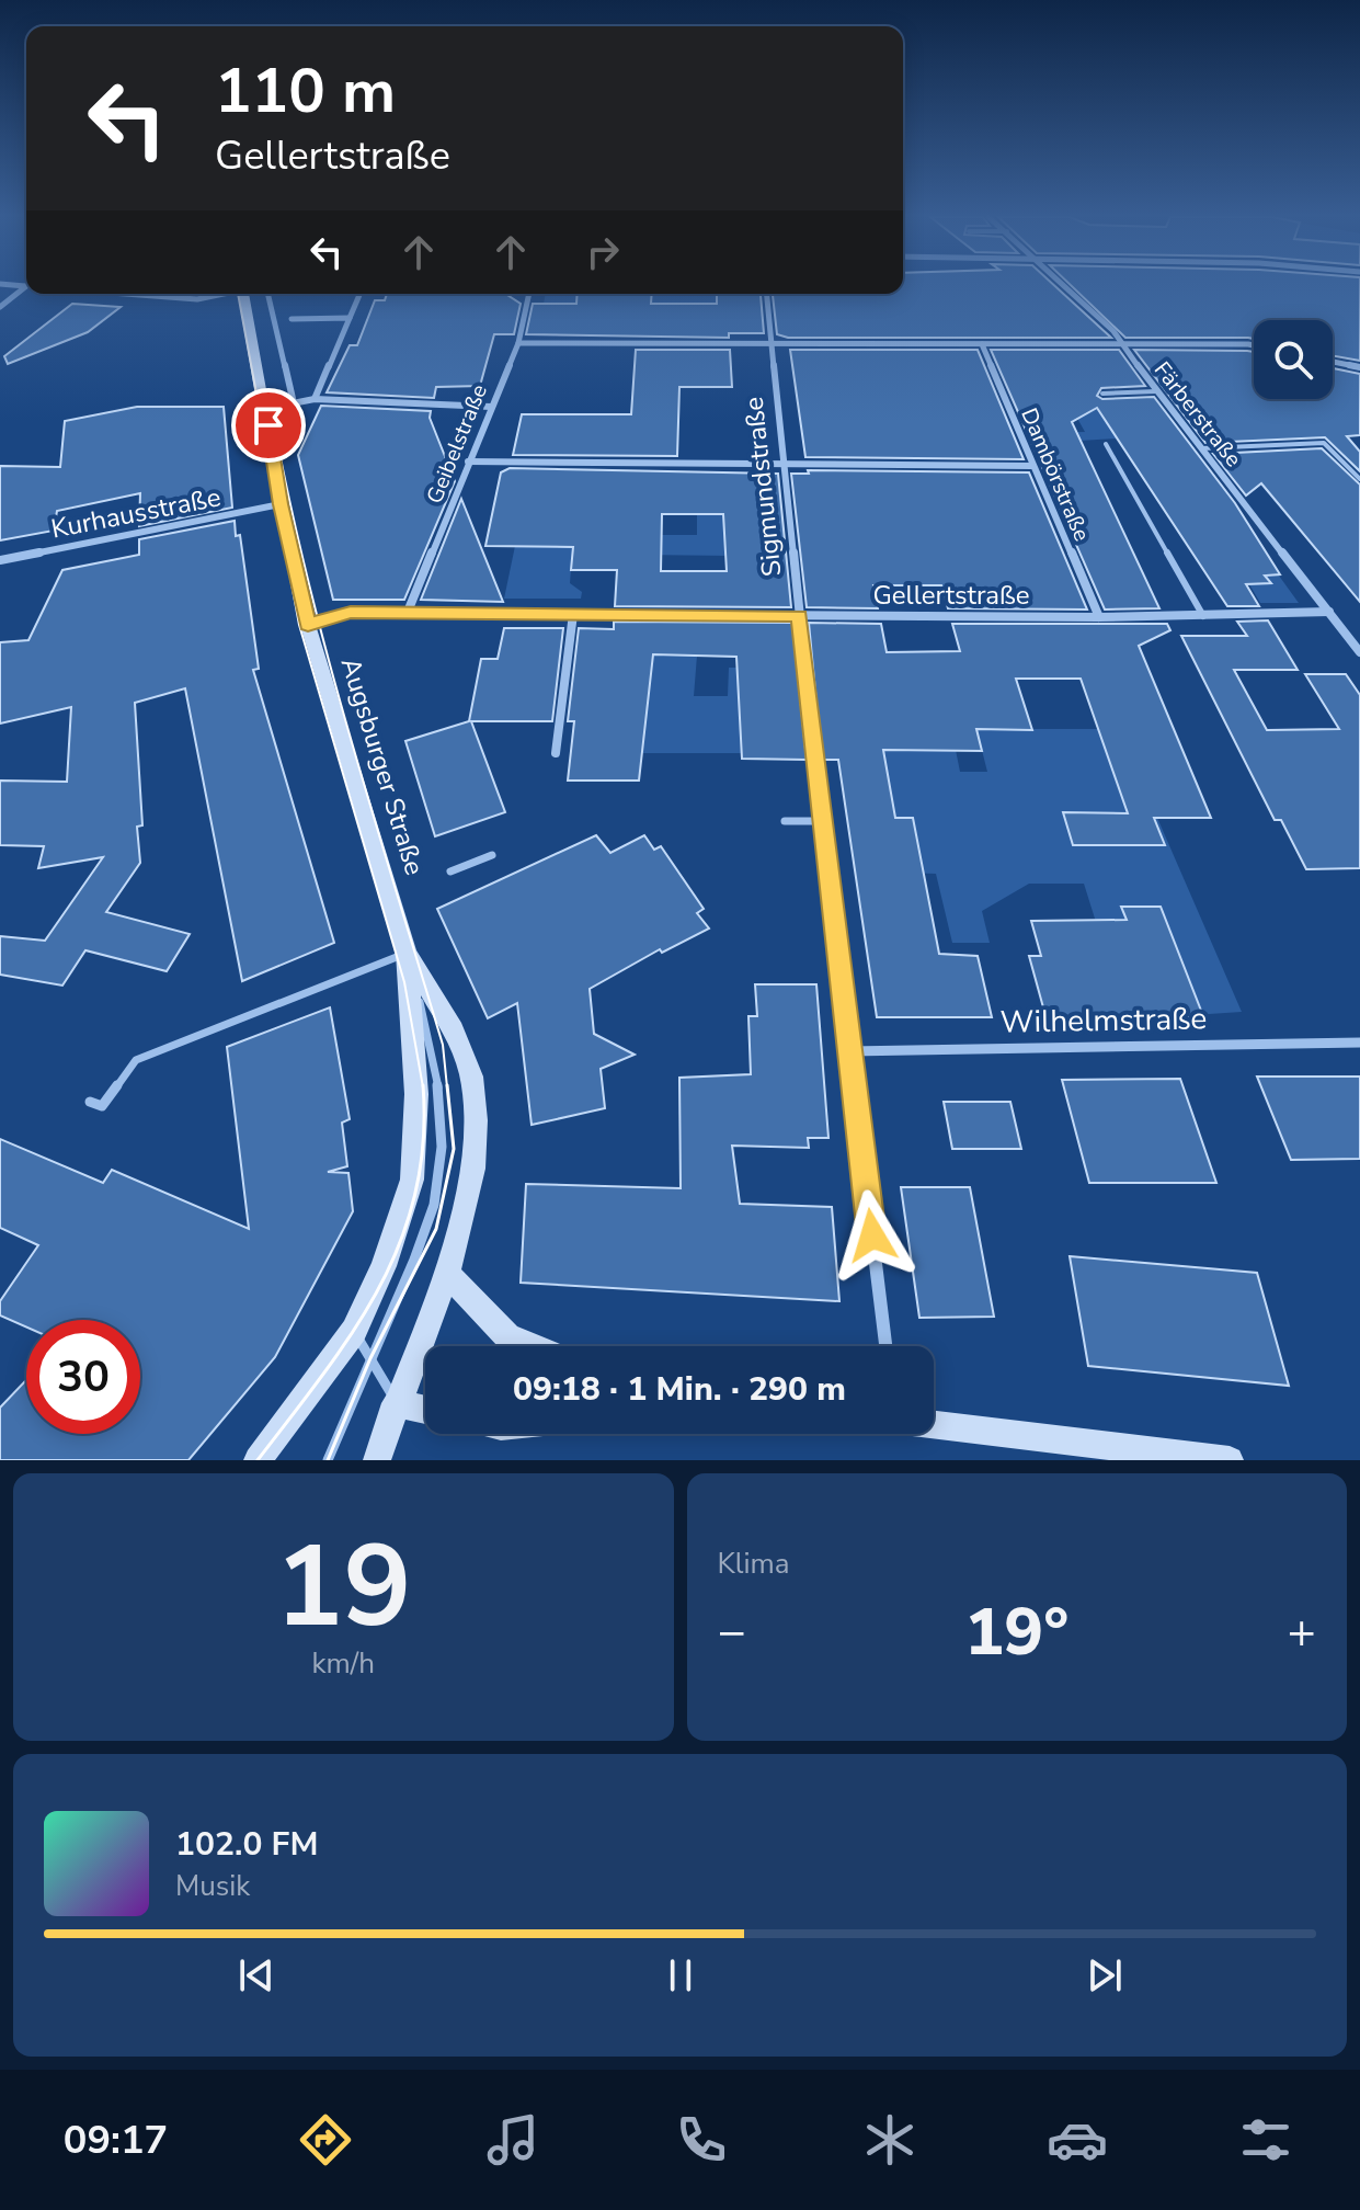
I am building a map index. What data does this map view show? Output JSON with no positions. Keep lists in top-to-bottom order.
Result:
{
  "streets": {
    "street": [
      "Färberstraße",
      "Geibelstraße",
      "Dambörstraße",
      "Sigmundstraße",
      "Kurhausstraße",
      "Gellertstraße",
      "Augsburger Straße",
      "Wilhelmstraße"
    ]
  },
  "crossings": [
    ["Färberstraße", "Gellertstraße"],
    ["Geibelstraße", "Gellertstraße"],
    ["Dambörstraße", "Gellertstraße"],
    ["Sigmundstraße", "Gellertstraße"],
    ["Sigmundstraße", "Wilhelmstraße"],
    ["Kurhausstraße", "Augsburger Straße"],
    ["Gellertstraße", "Augsburger Straße"]
  ],
  "page": {
    "turn": ["110 m", "Gellertstraße"],
    "limit": "30",
    "trip": "09:18 · 1 Min. · 290 m",
    "tile": [
      ["19", "km/h"],
      "Klima"
    ],
    "heat": ["−", "19°", "+"],
    "song": ["102.0 FM", "Musik"],
    "tabs": "09:17"
  }
}
